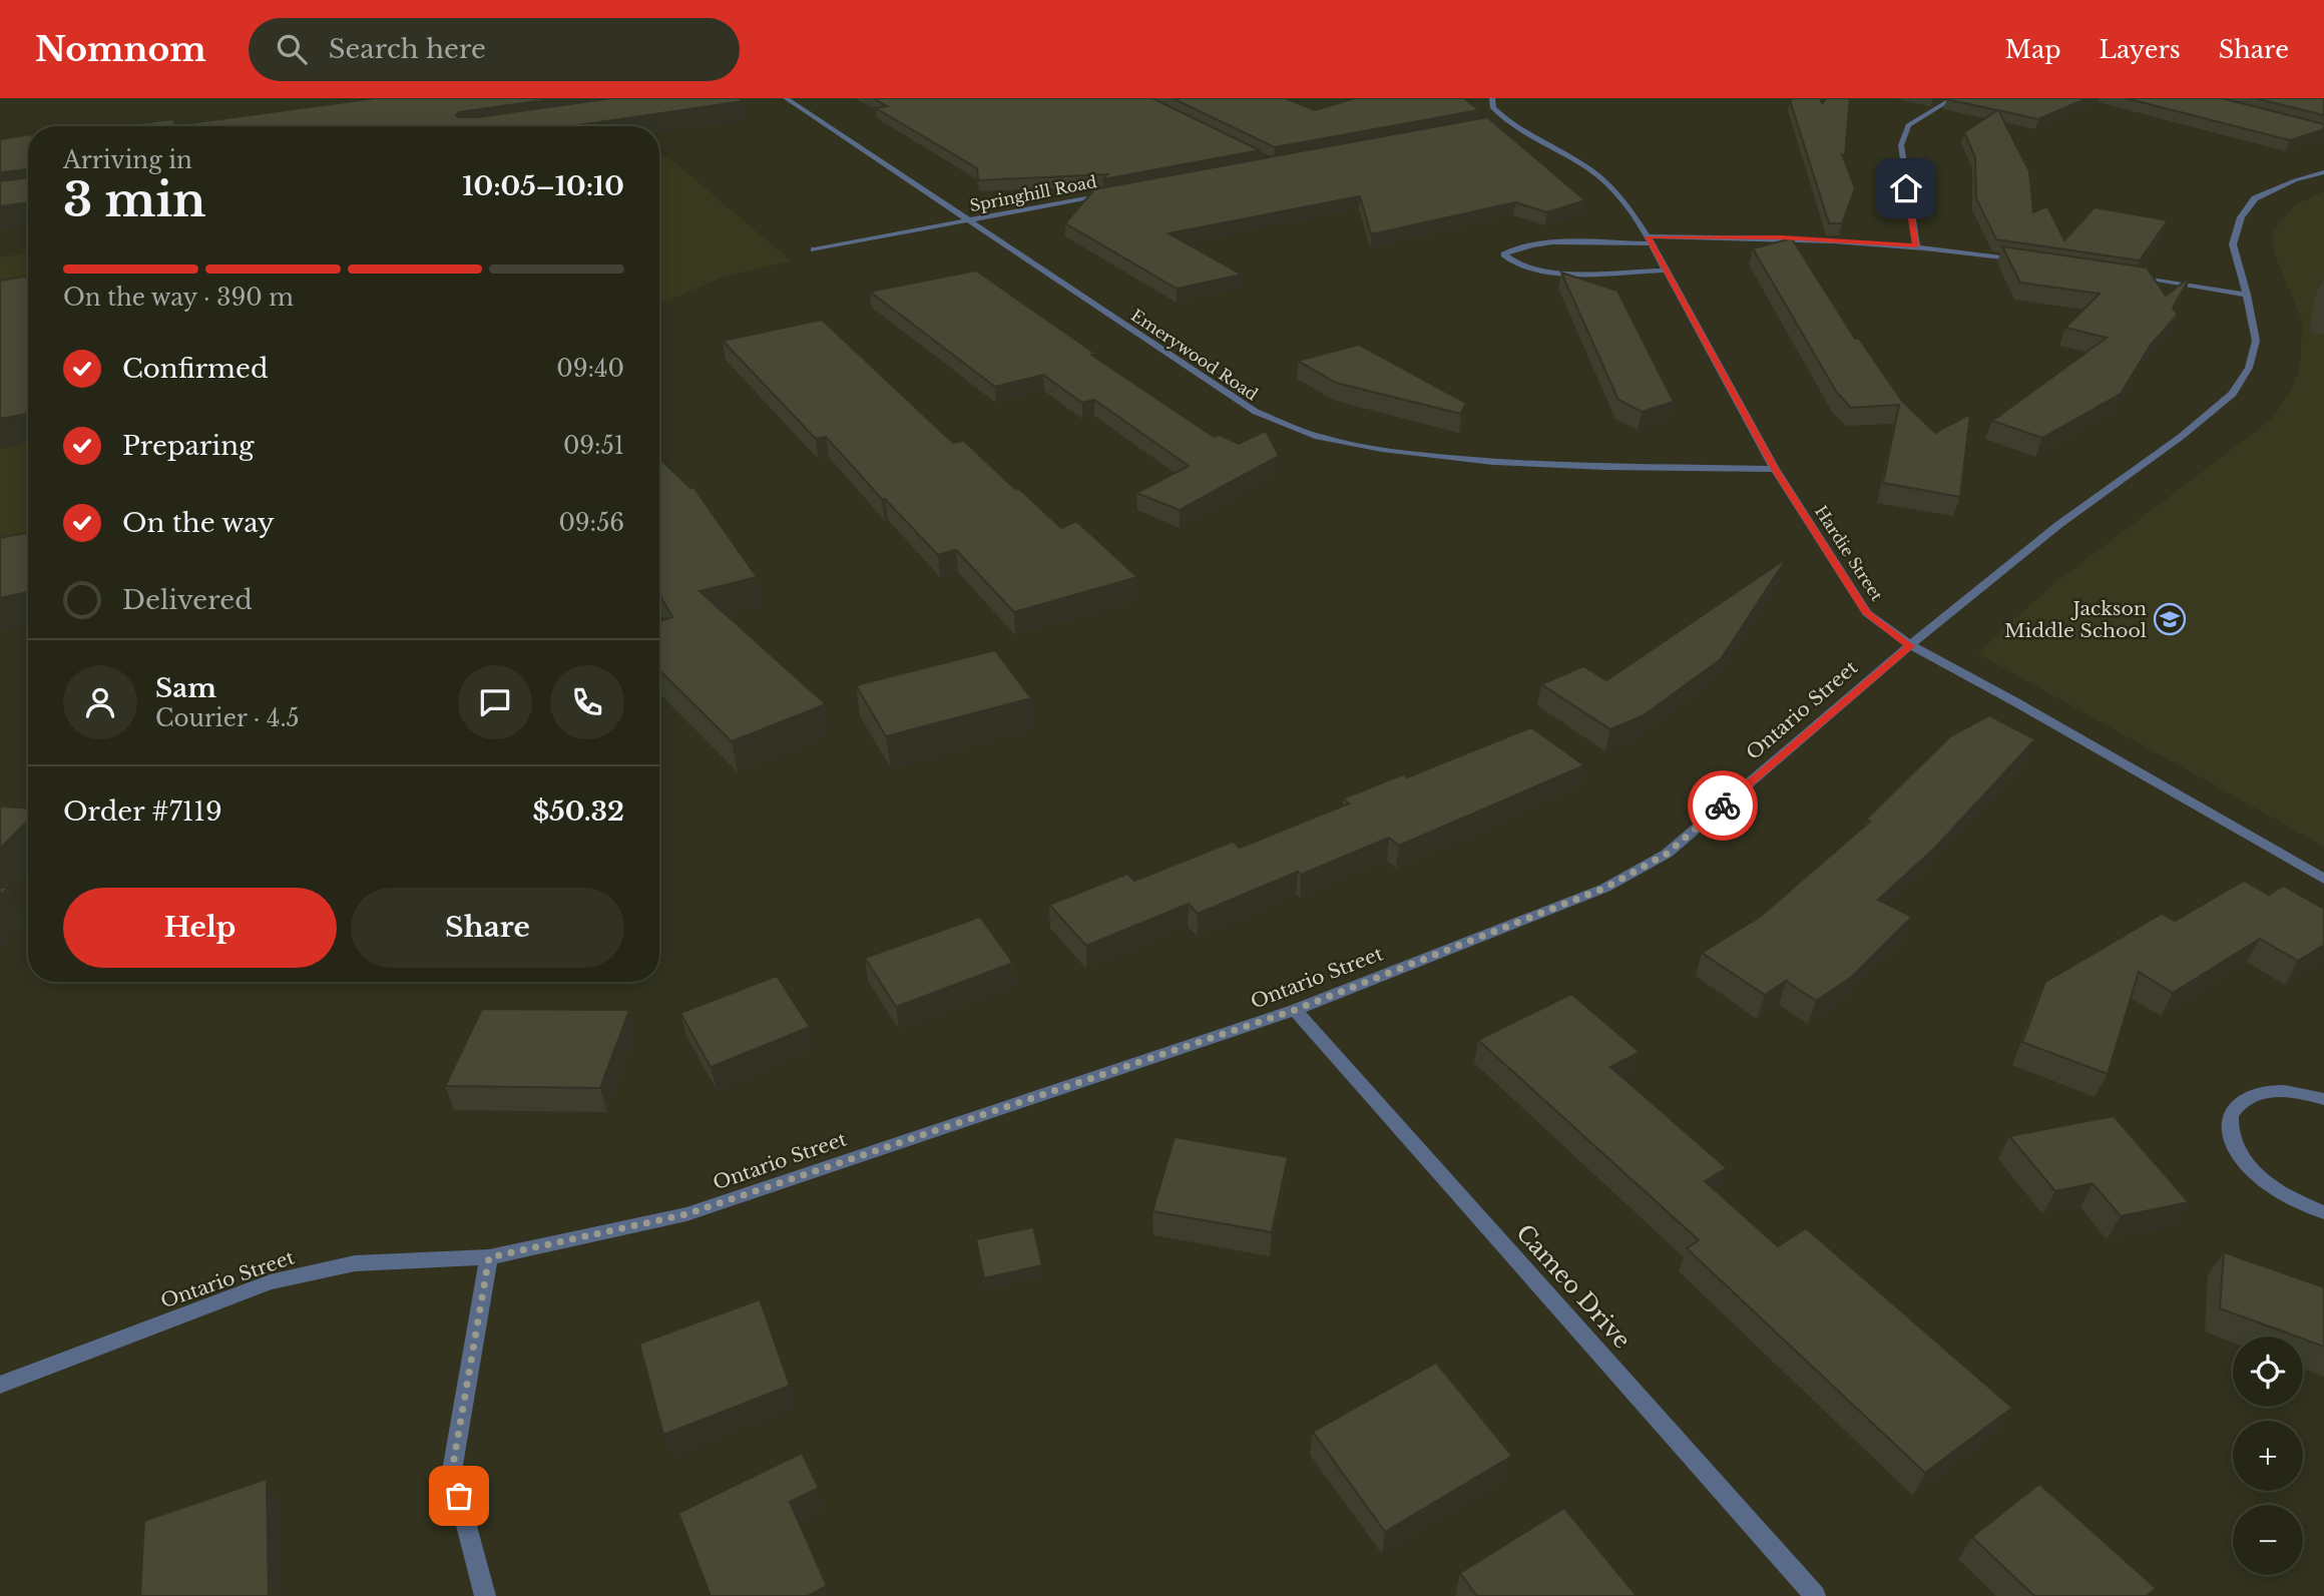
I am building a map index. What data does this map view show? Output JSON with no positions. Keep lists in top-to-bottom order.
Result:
{
  "streets": {
    "street": [
      "Springhill Road",
      "Emerywood Road",
      "Hardie Street",
      "Ontario Street",
      "Cameo Drive"
    ]
  },
  "crossings": [
    ["Springhill Road", "Emerywood Road"],
    ["Emerywood Road", "Hardie Street"],
    ["Hardie Street", "Ontario Street"],
    ["Ontario Street", "Cameo Drive"]
  ],
  "places": {
    "school or university": ["Jackson Middle School"]
  },
  "page": {
    "header": "Nomnom",
    "search": "Search here",
    "nav": ["Map", "Layers", "Share"],
    "heading": ["3 min", "Arriving in", "10:05–10:10"],
    "panel": [
      "Sam",
      "Courier · 4.5",
      "Order #7119",
      "$50.32"
    ],
    "bar": "On the way · 390 m",
    "list": [
      ["Confirmed", "09:40"],
      ["Preparing", "09:51"],
      ["On the way", "09:56"],
      "Delivered"
    ],
    "buttons": ["Help", "Share"],
    "map_buttons": ["+", "−"]
  }
}
